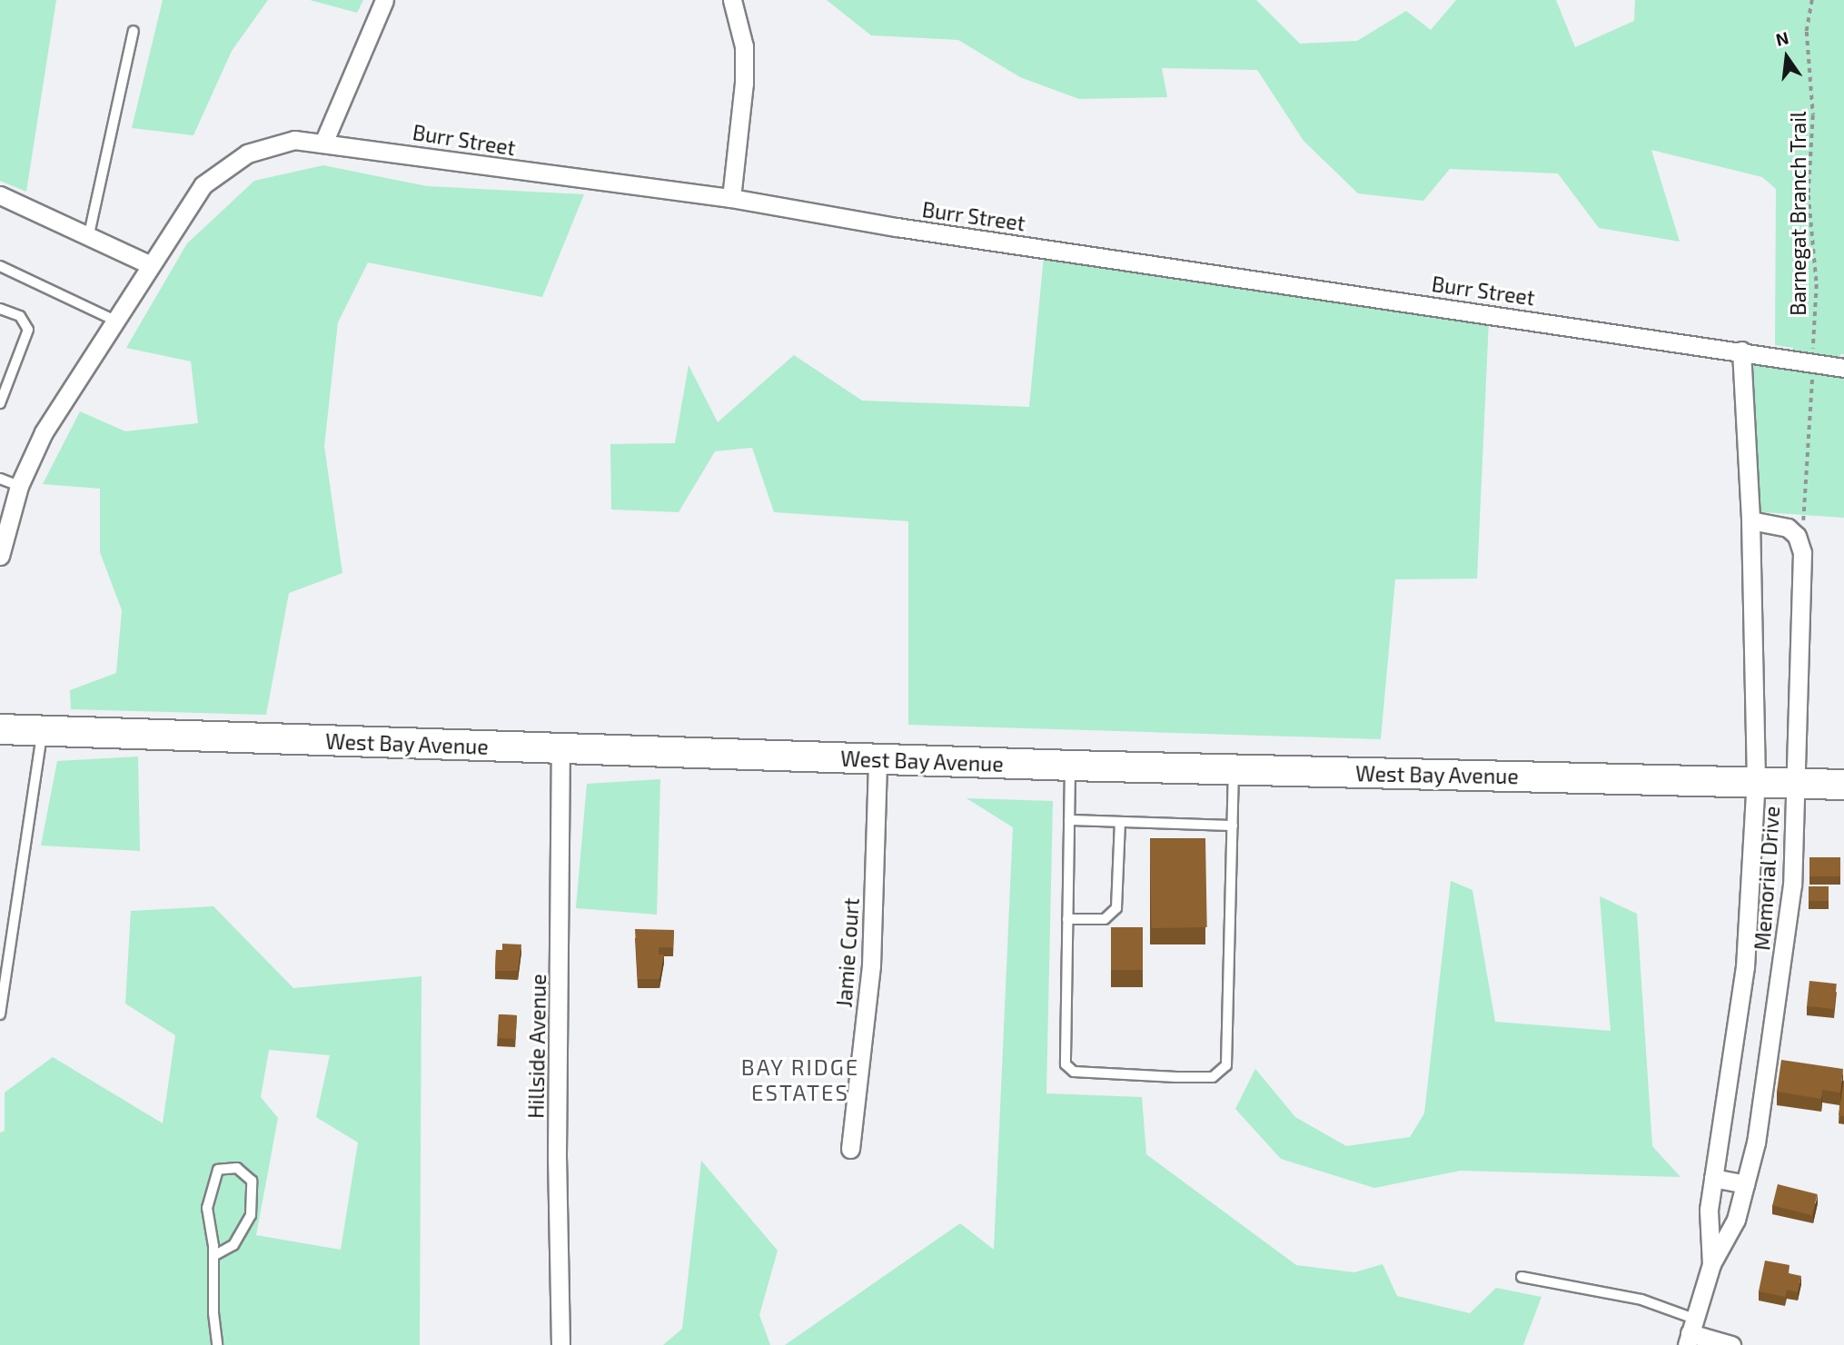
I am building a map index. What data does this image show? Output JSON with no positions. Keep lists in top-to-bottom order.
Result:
{
  "streets": {
    "main road": ["West Bay Avenue"],
    "street": [
      "Burr Street",
      "Memorial Drive",
      "Jamie Court",
      "Hillside Avenue"
    ],
    "path": ["Barnegat Branch Trail"]
  },
  "crossings": [
    ["Burr Street", "Memorial Drive"],
    ["West Bay Avenue", "Memorial Drive"],
    ["West Bay Avenue", "Jamie Court"],
    ["West Bay Avenue", "Hillside Avenue"]
  ],
  "districts": ["BAY RIDGE ESTATES"],
  "north": "top"
}
